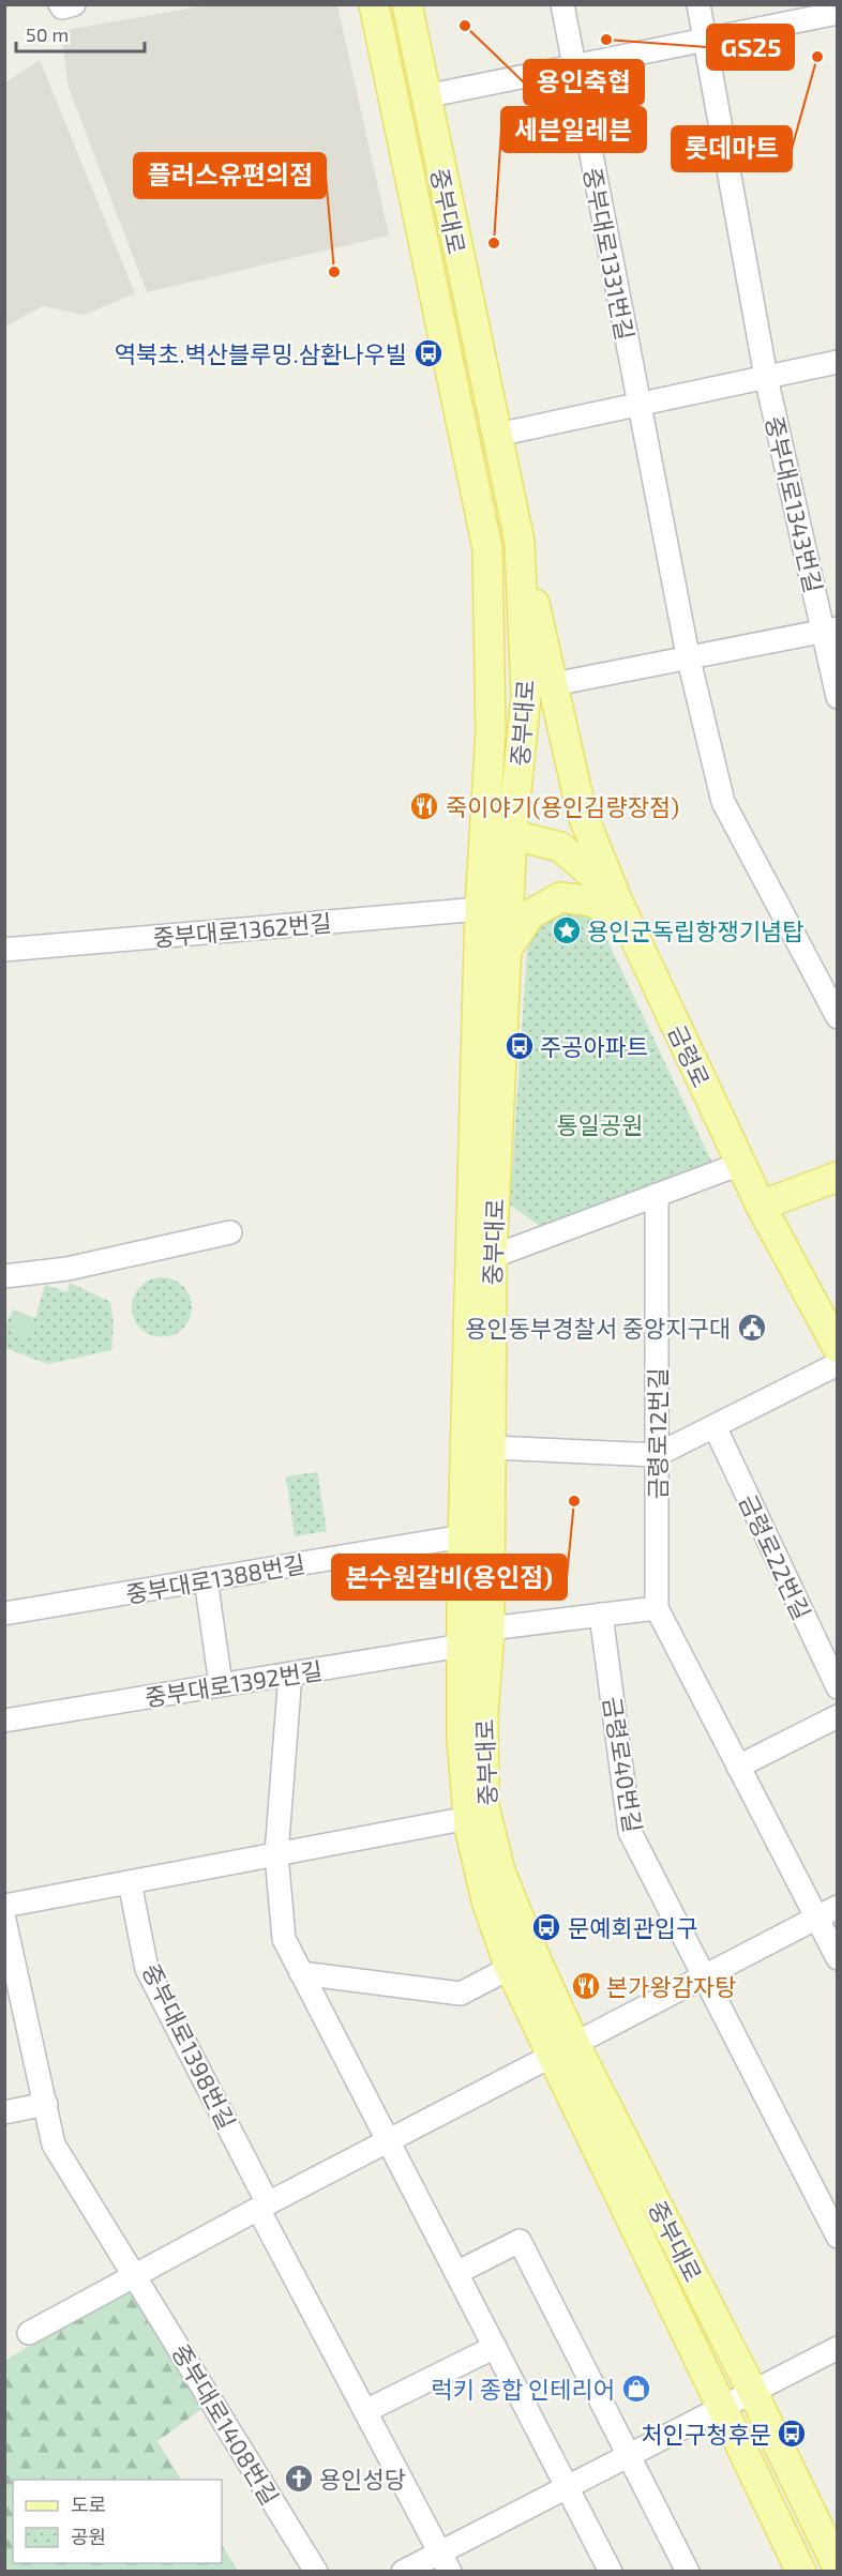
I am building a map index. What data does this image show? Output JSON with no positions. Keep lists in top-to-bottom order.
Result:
{
  "streets": {
    "main road": ["중부대로", "금령로"],
    "street": [
      "중부대로1331번길",
      "중부대로1343번길",
      "중부대로1362번길",
      "금령로12번길",
      "금령로22번길",
      "중부대로1388번길",
      "중부대로1392번길",
      "금령로40번길",
      "중부대로1398번길",
      "중부대로1408번길"
    ]
  },
  "crossings": [
    ["중부대로", "중부대로1362번길"],
    ["중부대로", "금령로"],
    ["중부대로", "중부대로1388번길"],
    ["중부대로", "중부대로1392번길"]
  ],
  "parks": ["통일공원"],
  "places": {
    "other": [
      "용인축협",
      "GS25",
      "롯데마트",
      "세븐일레븐",
      "플러스유편의점",
      "본수원갈비(용인점)"
    ],
    "bus stop": [
      "역북초.벽산블루밍.삼환나우빌",
      "주공아파트",
      "문예회관입구",
      "처인구청후문"
    ],
    "restaurant": ["죽이야기(용인김량장점)", "본가왕감자탕"],
    "place": ["용인군독립항쟁기념탑"],
    "public building": ["용인동부경찰서 중앙지구대"],
    "shop": ["럭키 종합 인테리어"],
    "church": ["용인성당"]
  },
  "legend": ["도로", "공원"],
  "scale_bar": "50 m"
}
